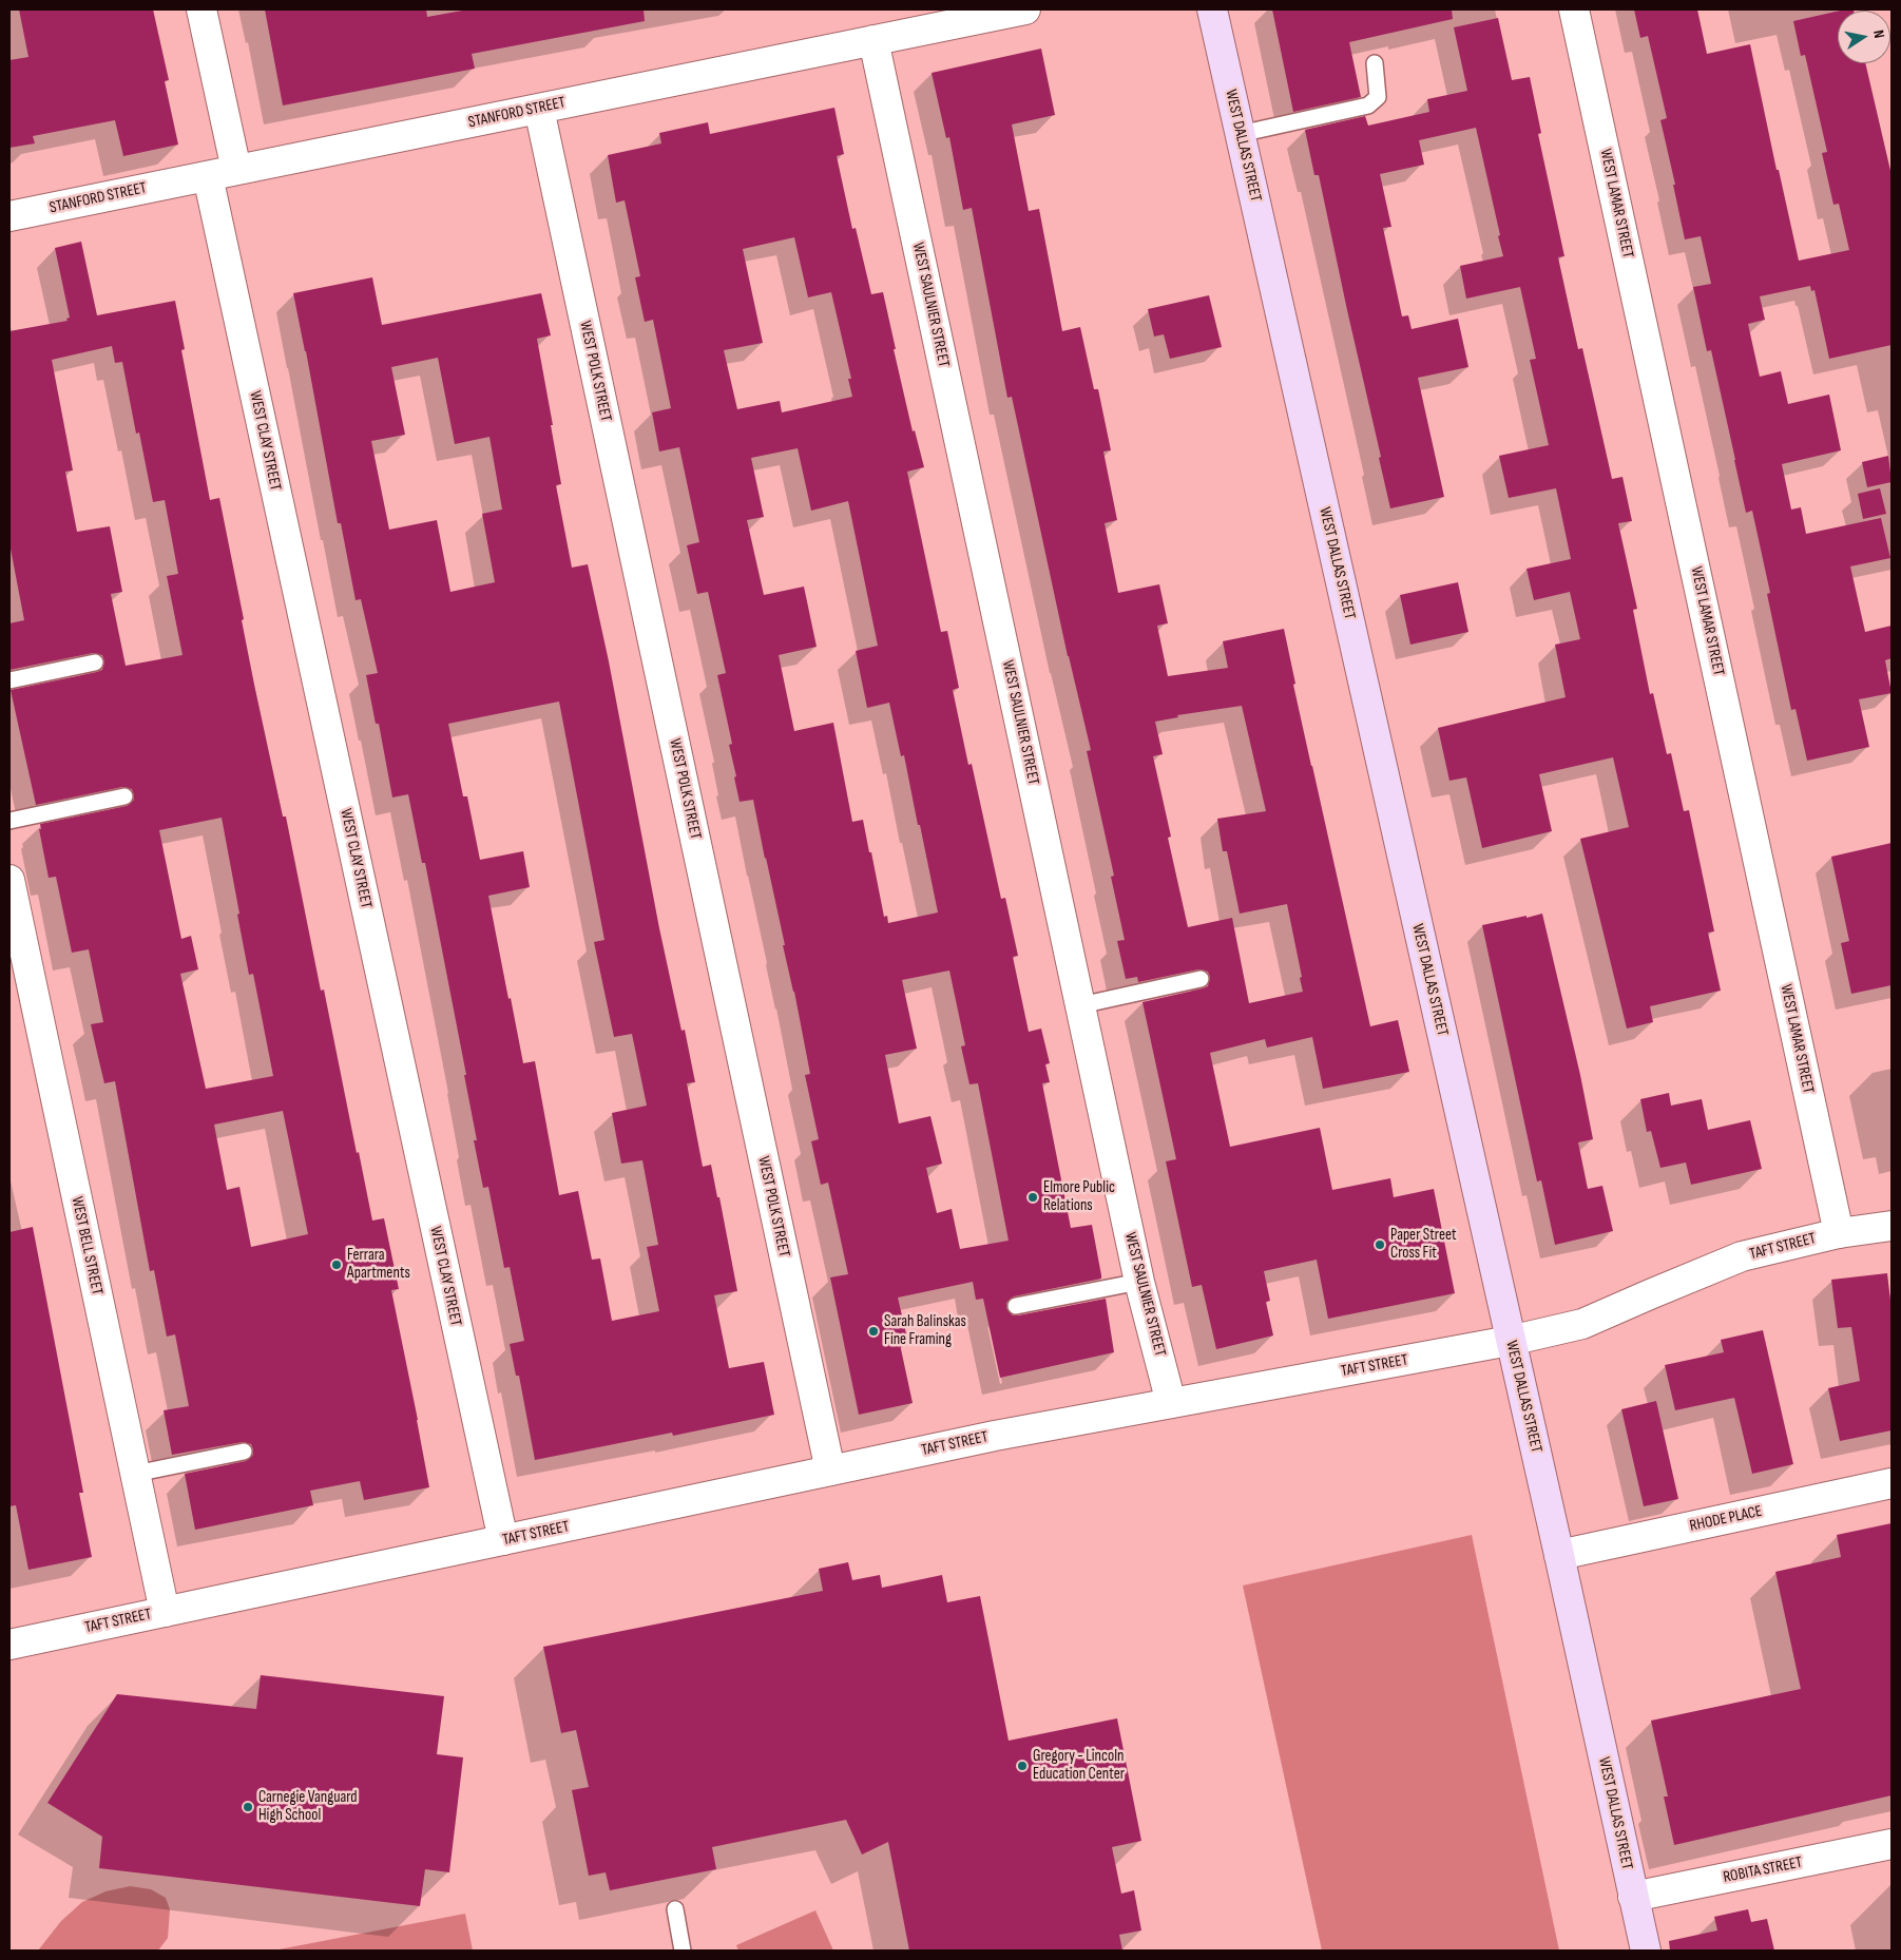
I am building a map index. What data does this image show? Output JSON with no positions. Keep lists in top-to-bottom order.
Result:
{
  "streets": {
    "main road": ["WEST DALLAS STREET"],
    "street": [
      "STANFORD STREET",
      "WEST LAMAR STREET",
      "WEST SAULNIER STREET",
      "WEST POLK STREET",
      "WEST CLAY STREET",
      "WEST BELL STREET",
      "TAFT STREET",
      "RHODE PLACE",
      "ROBITA STREET"
    ]
  },
  "crossings": [
    ["STANFORD STREET", "WEST SAULNIER STREET"],
    ["STANFORD STREET", "WEST POLK STREET"],
    ["STANFORD STREET", "WEST CLAY STREET"],
    ["WEST DALLAS STREET", "TAFT STREET"],
    ["WEST DALLAS STREET", "RHODE PLACE"],
    ["WEST DALLAS STREET", "ROBITA STREET"],
    ["WEST LAMAR STREET", "TAFT STREET"],
    ["WEST SAULNIER STREET", "TAFT STREET"],
    ["WEST POLK STREET", "TAFT STREET"],
    ["WEST CLAY STREET", "TAFT STREET"],
    ["WEST BELL STREET", "TAFT STREET"]
  ],
  "places": [
    "Elmore Public Relations",
    "Paper Street Cross Fit",
    "Ferrara Apartments",
    "Sarah Balinskas Fine Framing",
    "Gregory - Lincoln Education Center",
    "Carnegie Vanguard High School"
  ],
  "north": "right"
}
